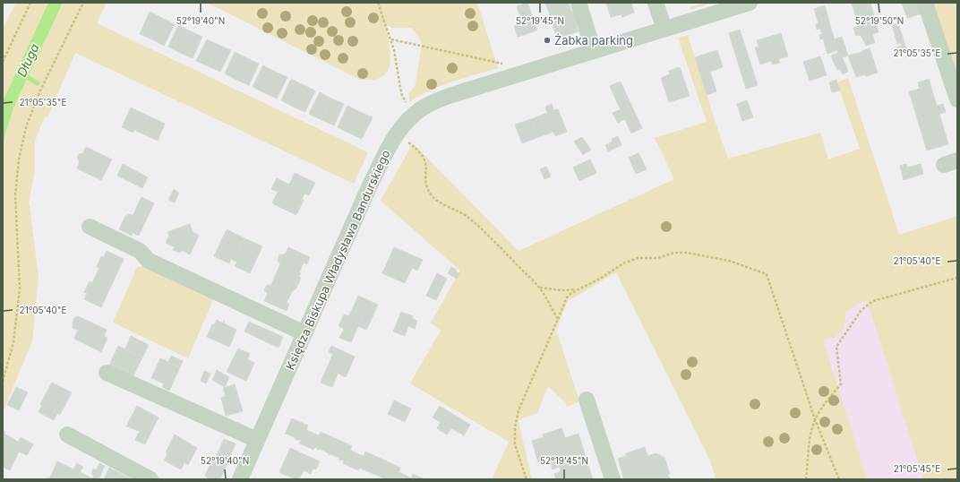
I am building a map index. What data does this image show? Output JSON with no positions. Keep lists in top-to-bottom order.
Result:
{
  "streets": {
    "street": ["Księdza Biskupa Władysława Bandurskiego"]
  },
  "water": ["Długa"],
  "places": ["Żabka parking"],
  "coordinates": [
    "52°19'40\"N",
    "52°19'45\"N",
    "52°19'50\"N",
    "21°05'35\"E",
    "21°05'40\"E",
    "21°05'45\"E"
  ]
}
